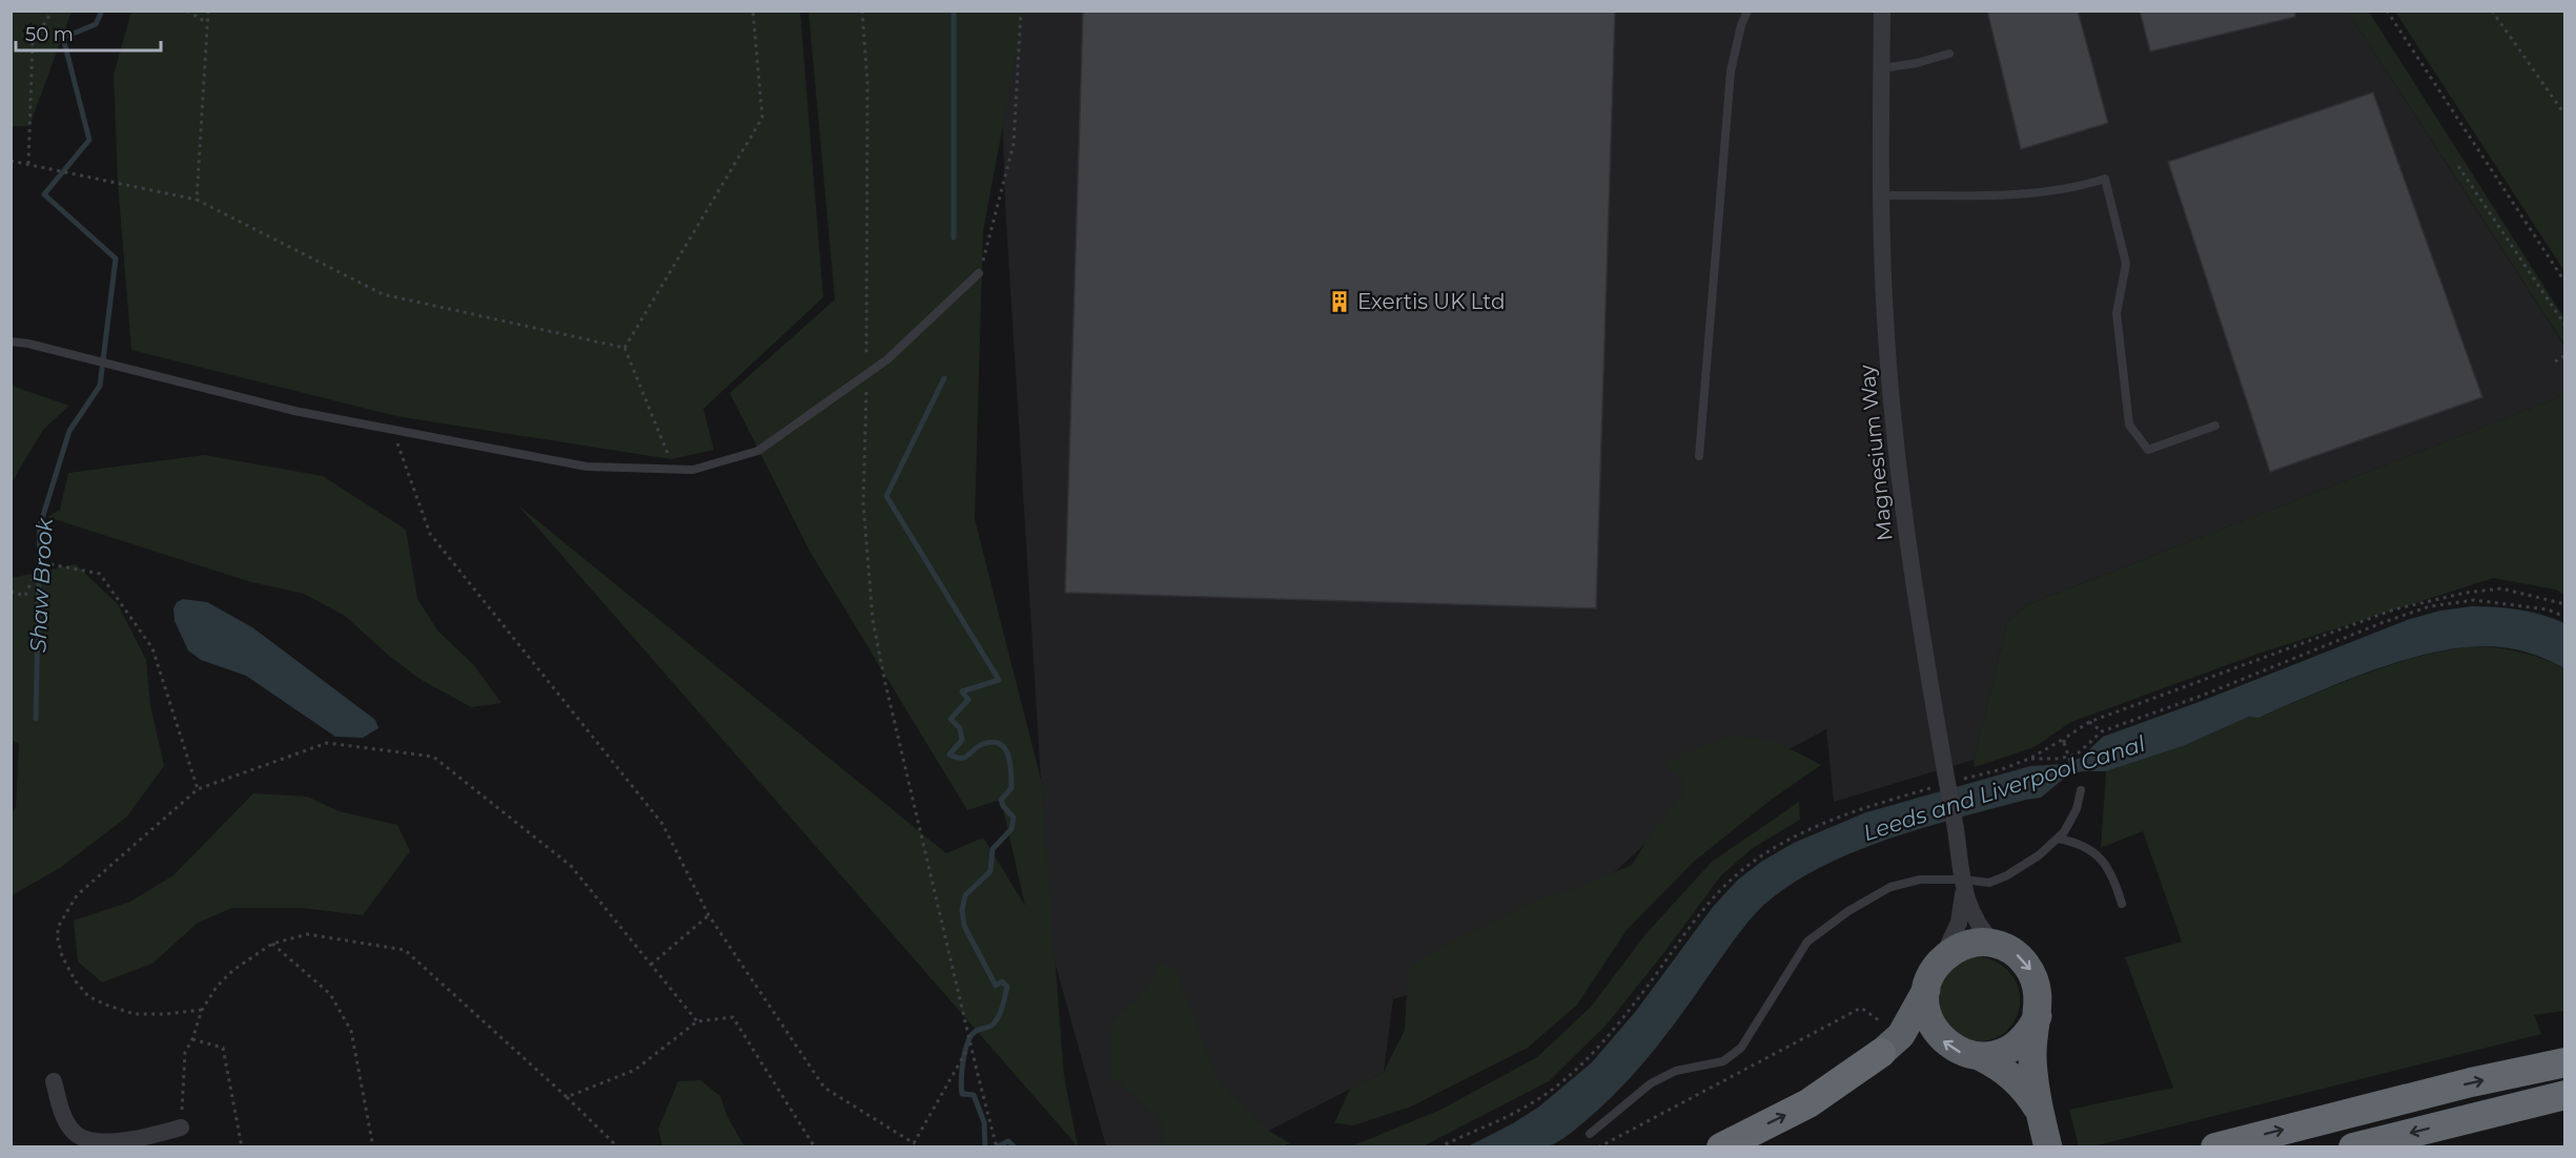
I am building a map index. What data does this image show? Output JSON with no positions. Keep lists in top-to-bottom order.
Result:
{
  "streets": {
    "street": ["Magnesium Way"]
  },
  "water": ["Shaw Brook", "Leeds and Liverpool Canal"],
  "places": {
    "building": ["Exertis UK Ltd"]
  },
  "scale_bar": "50 m"
}
